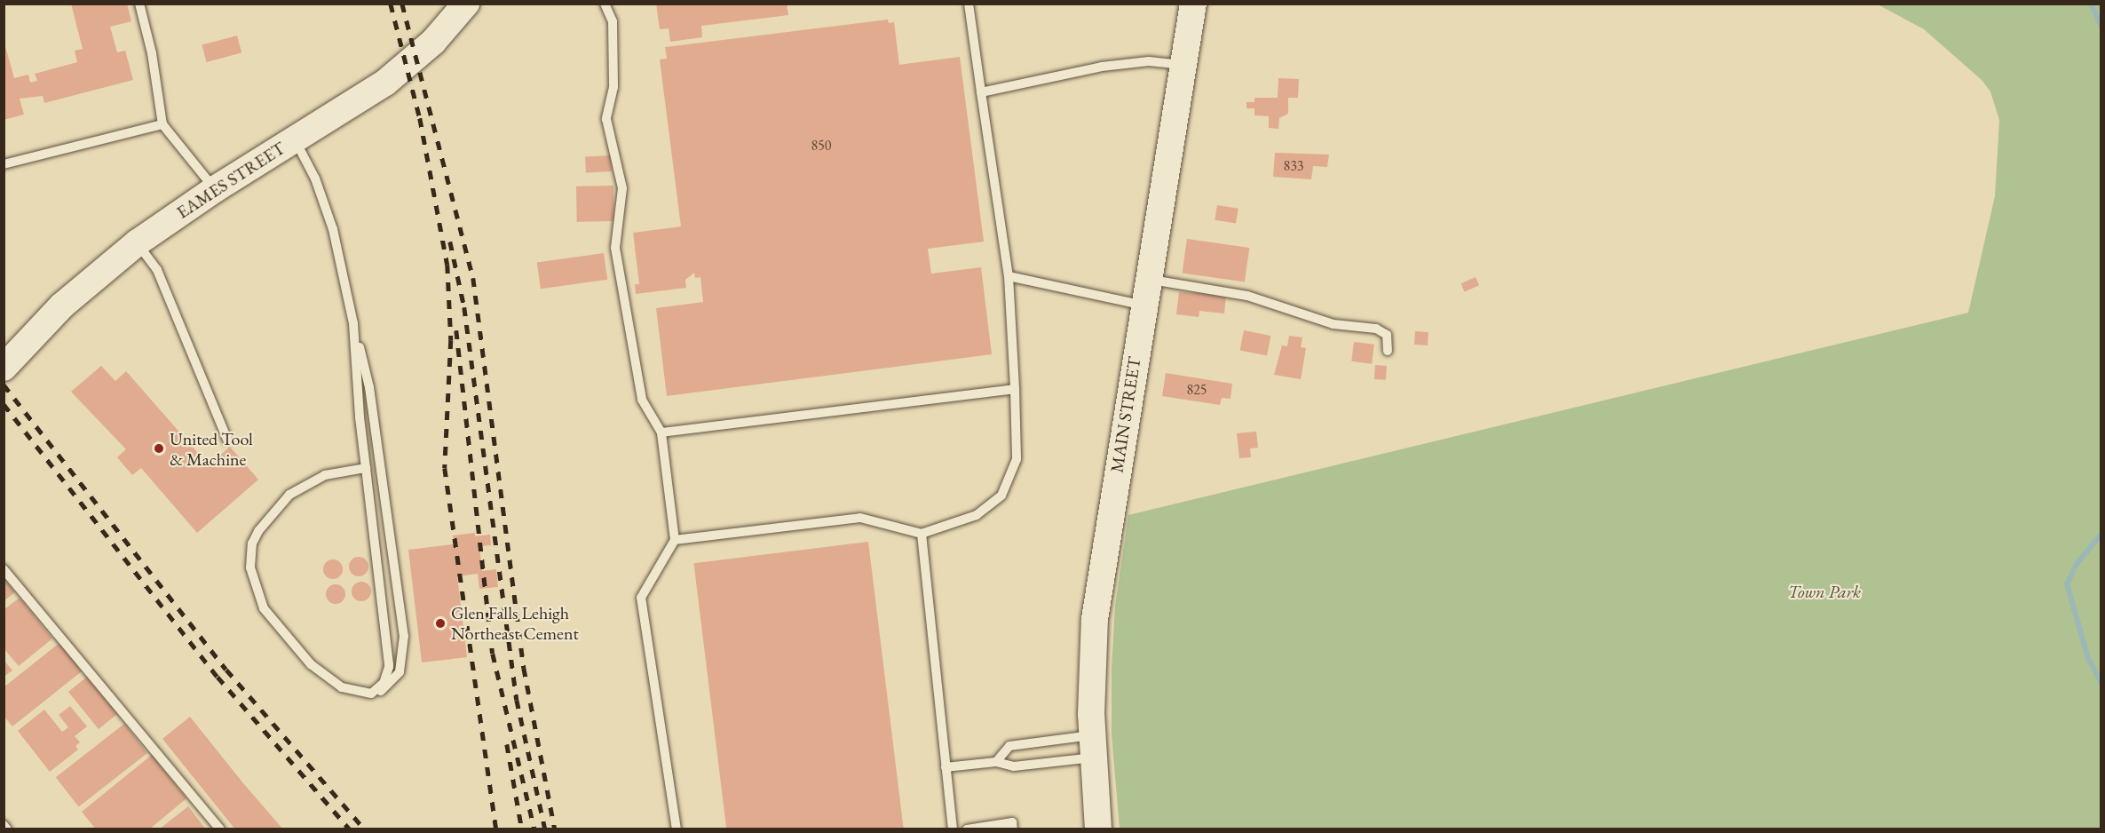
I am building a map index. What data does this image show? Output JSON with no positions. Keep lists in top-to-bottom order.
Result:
{
  "streets": {
    "main road": ["EAMES STREET", "MAIN STREET"]
  },
  "parks": ["Town Park"],
  "places": ["United Tool & Machine", "Glen Falls Lehigh Northeast Cement"],
  "house_numbers": ["850", "833", "825"]
}
